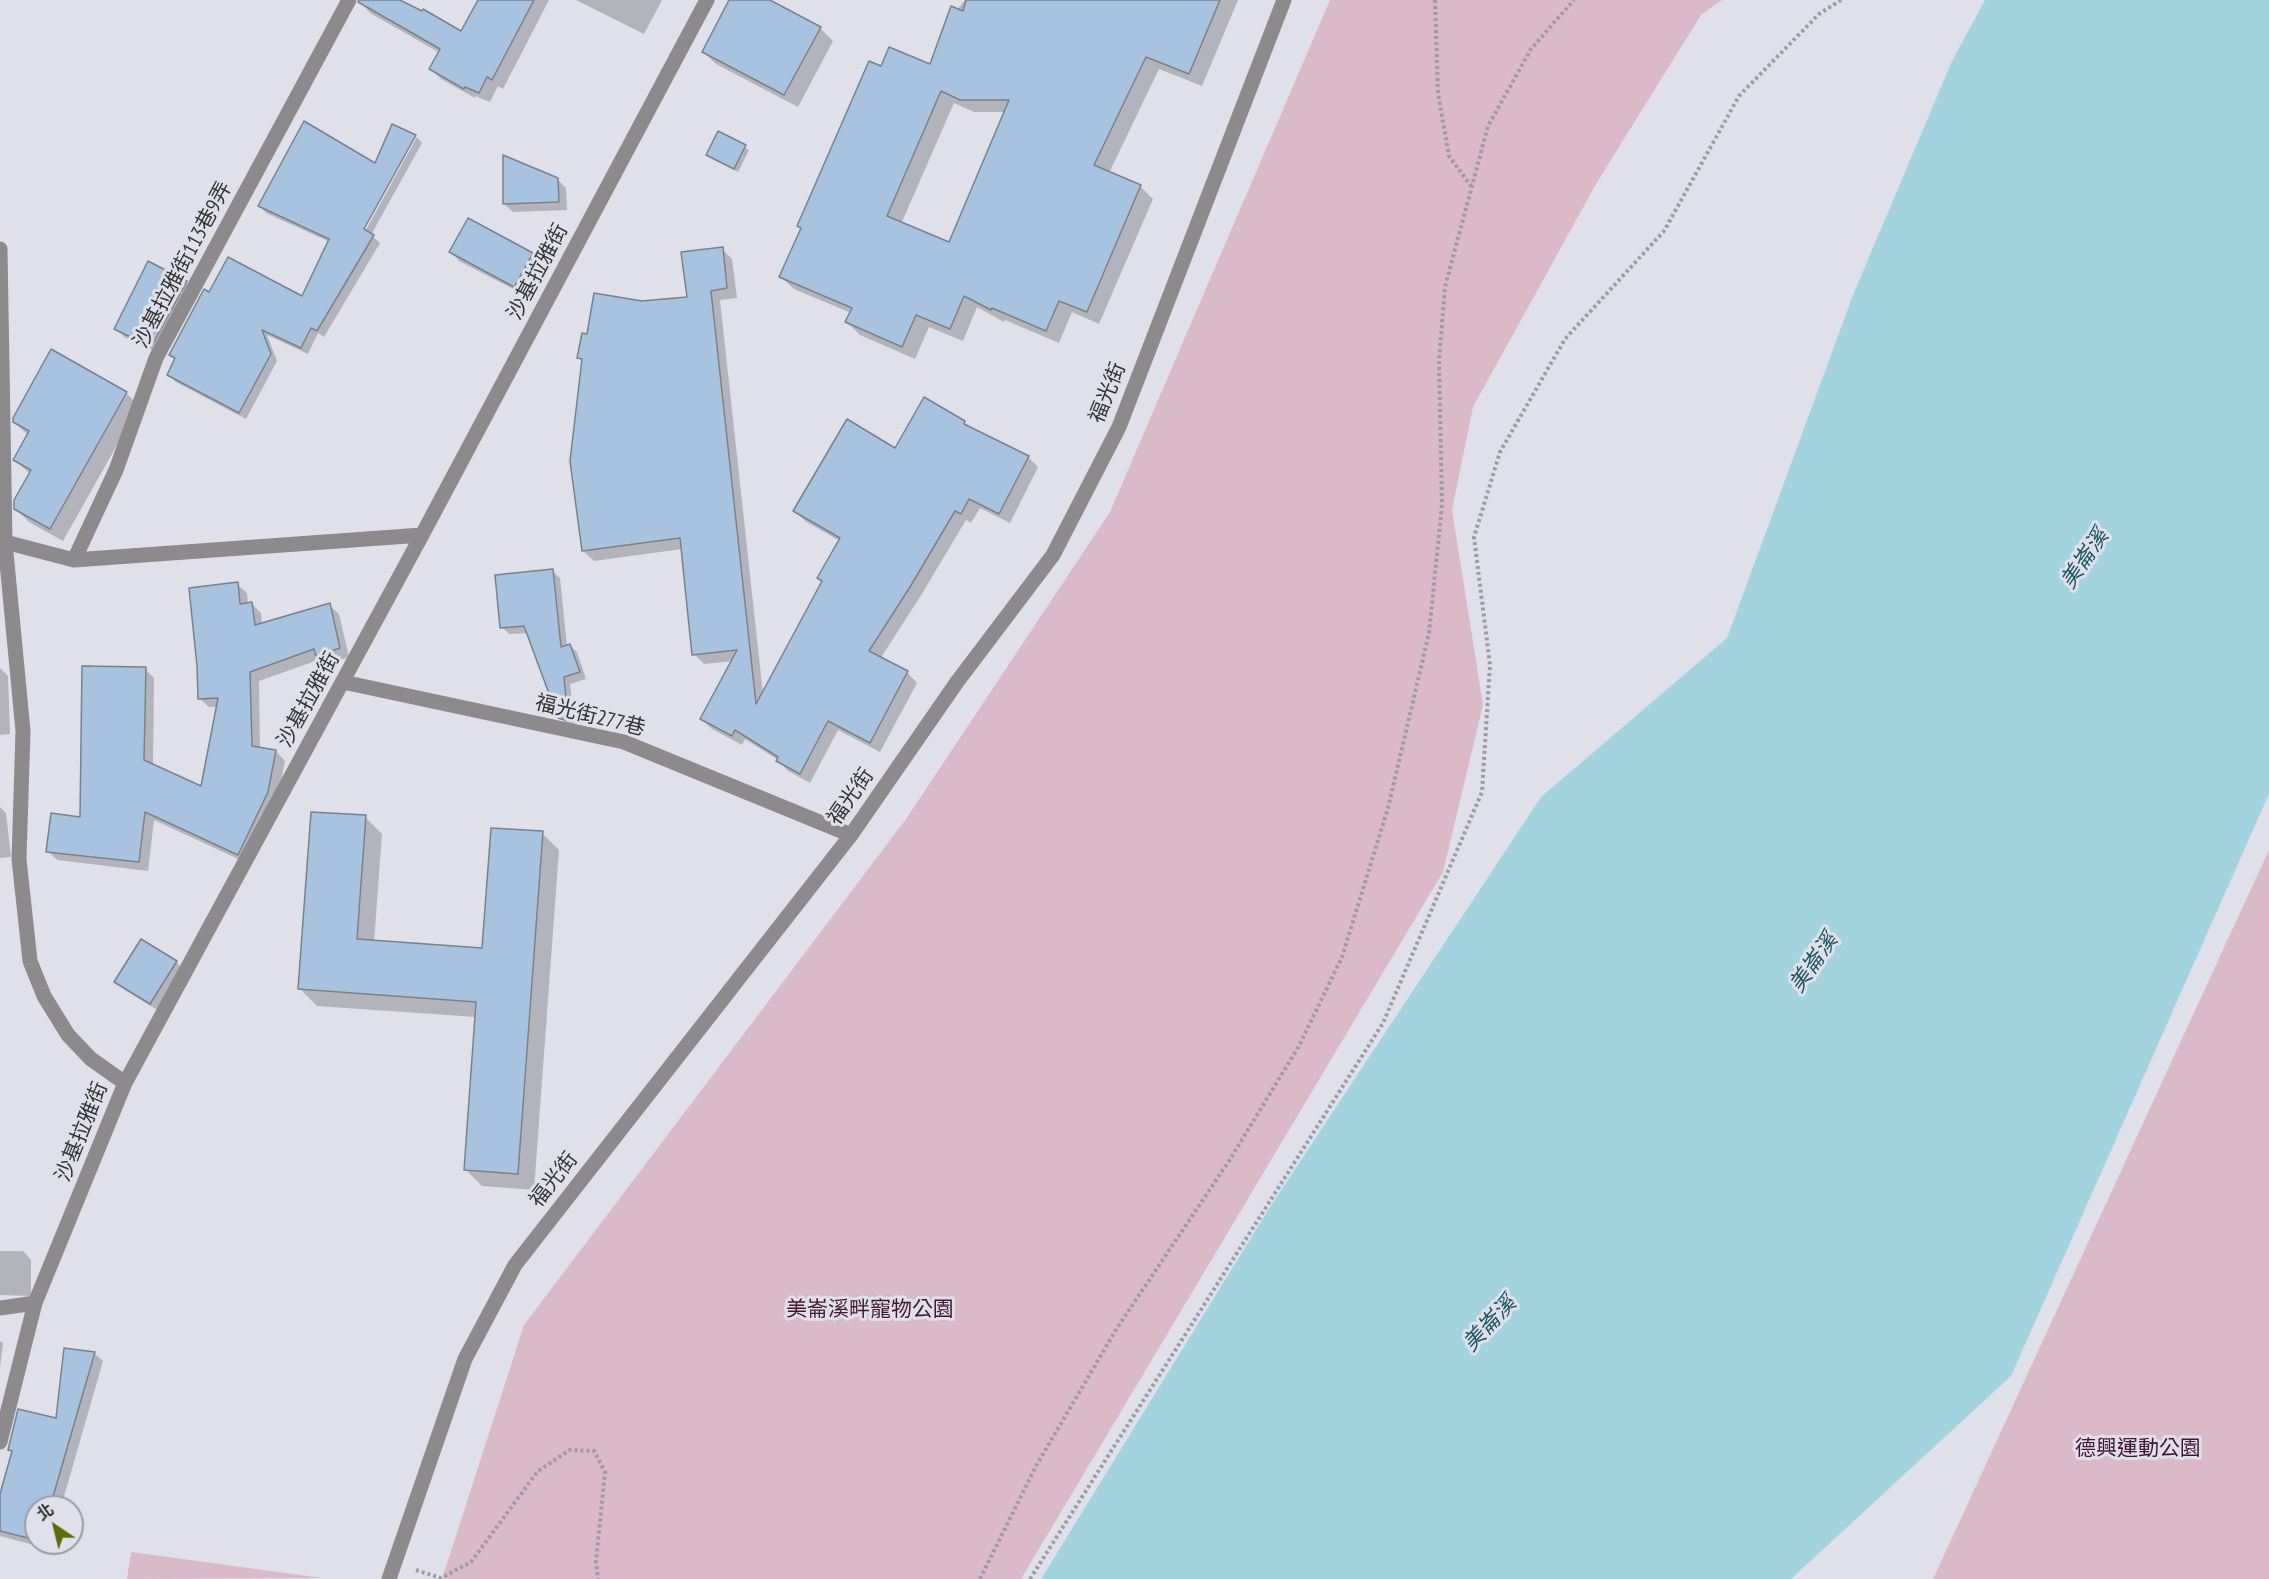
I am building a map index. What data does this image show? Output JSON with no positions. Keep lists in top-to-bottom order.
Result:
{
  "streets": {
    "street": [
      "沙基拉雅街113巷9弄",
      "沙基拉雅街",
      "福光街",
      "福光街277巷"
    ]
  },
  "crossings": [
    ["沙基拉雅街", "福光街277巷"],
    ["福光街", "福光街277巷"]
  ],
  "water": ["美崙溪"],
  "parks": ["美崙溪畔寵物公園", "德興運動公園"],
  "north": "top left"
}
